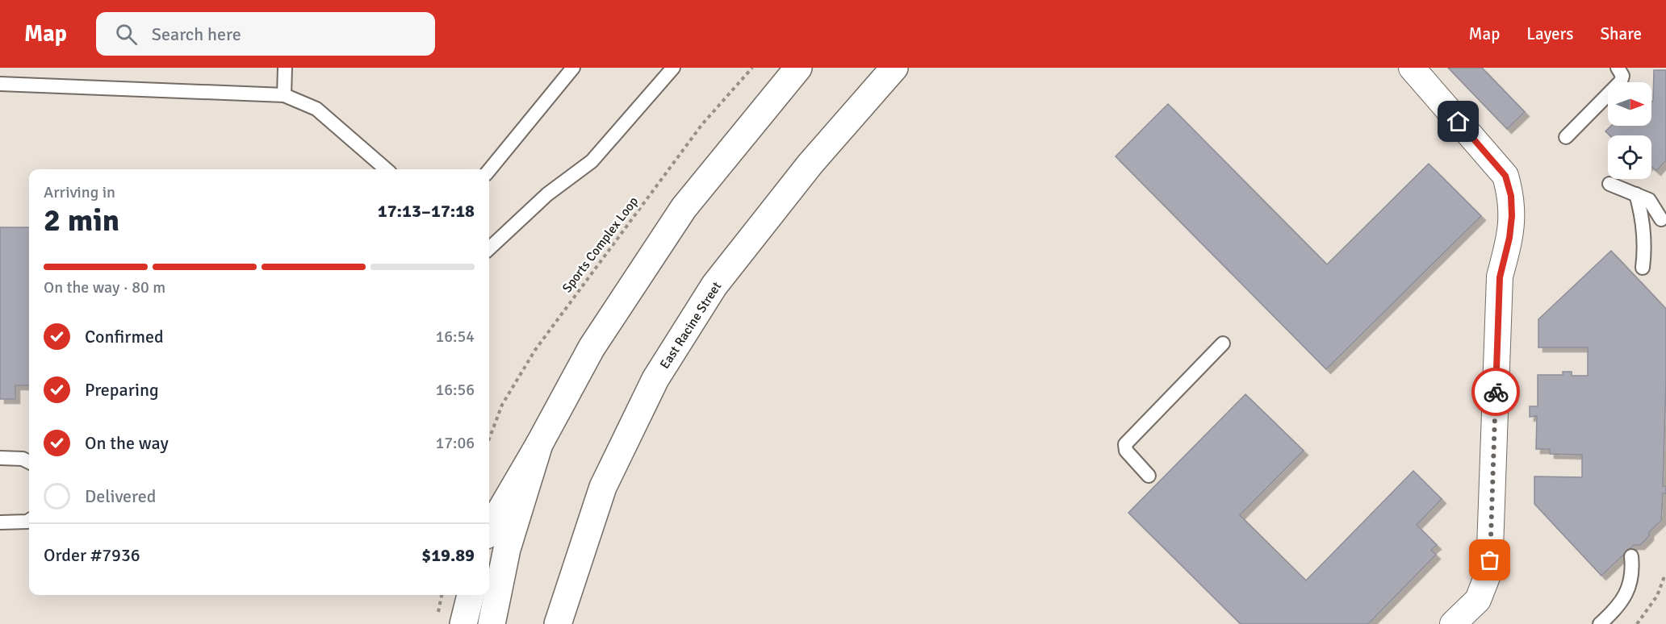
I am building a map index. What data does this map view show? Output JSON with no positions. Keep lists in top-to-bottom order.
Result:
{
  "streets": {
    "main road": ["East Racine Street"],
    "path": ["Sports Complex Loop"]
  },
  "north": "right",
  "page": {
    "header": "Map",
    "search": "Search here",
    "nav": ["Map", "Layers", "Share"],
    "heading": ["2 min", "Arriving in", "17:13–17:18"],
    "panel": ["Order #7936", "$19.89"],
    "bar": "On the way · 80 m",
    "list": [
      ["Confirmed", "16:54"],
      ["Preparing", "16:56"],
      ["On the way", "17:06"],
      "Delivered"
    ]
  }
}
